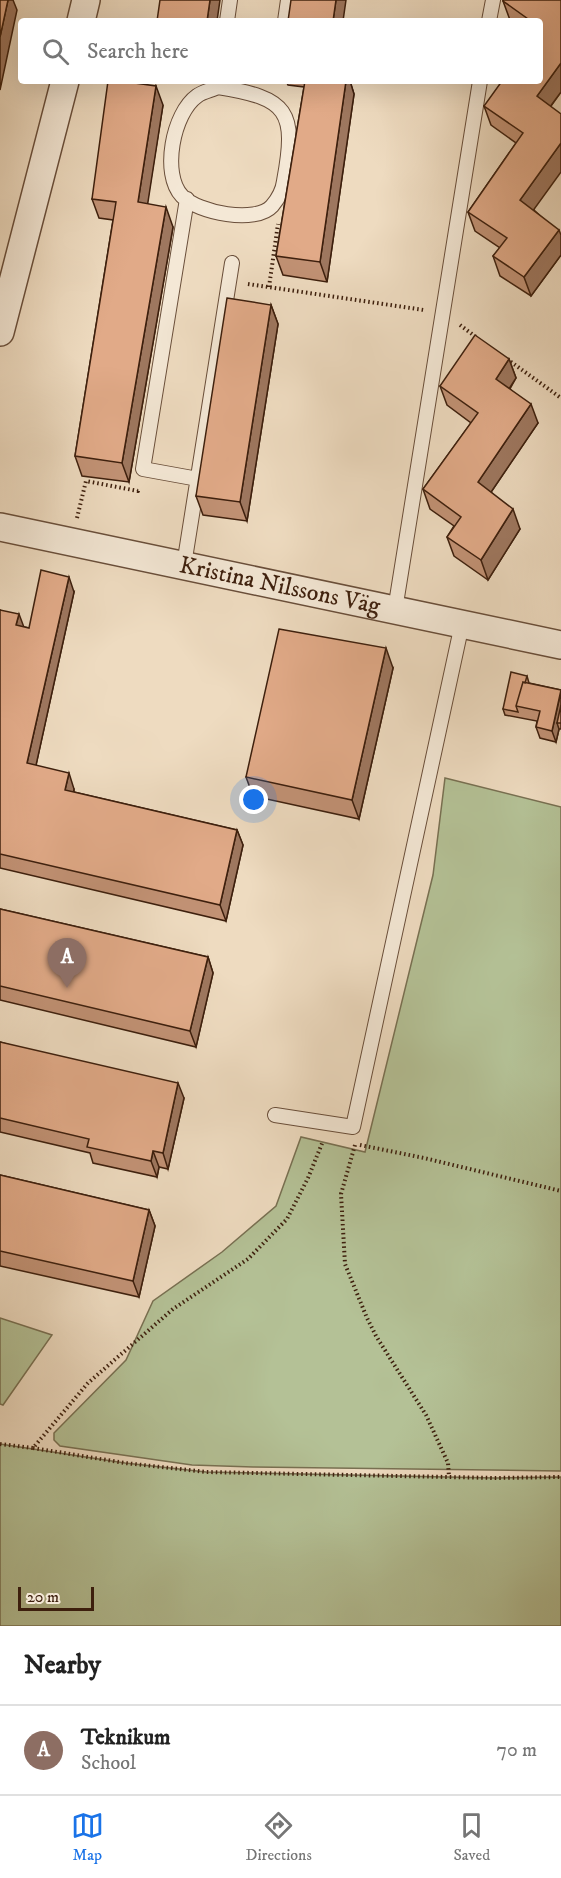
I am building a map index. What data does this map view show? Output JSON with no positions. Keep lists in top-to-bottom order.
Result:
{
  "streets": {
    "street": ["Kristina Nilssons Väg"]
  },
  "scale_bar": "20 m",
  "page": {
    "search": "Search here",
    "pins": "A",
    "scale": "20 m",
    "heading": "Nearby",
    "list": [
      {
        "mark": "A",
        "name": "Teknikum",
        "note": "School",
        "value": "70 m"
      }
    ],
    "nav": ["Map", "Directions", "Saved"]
  }
}
